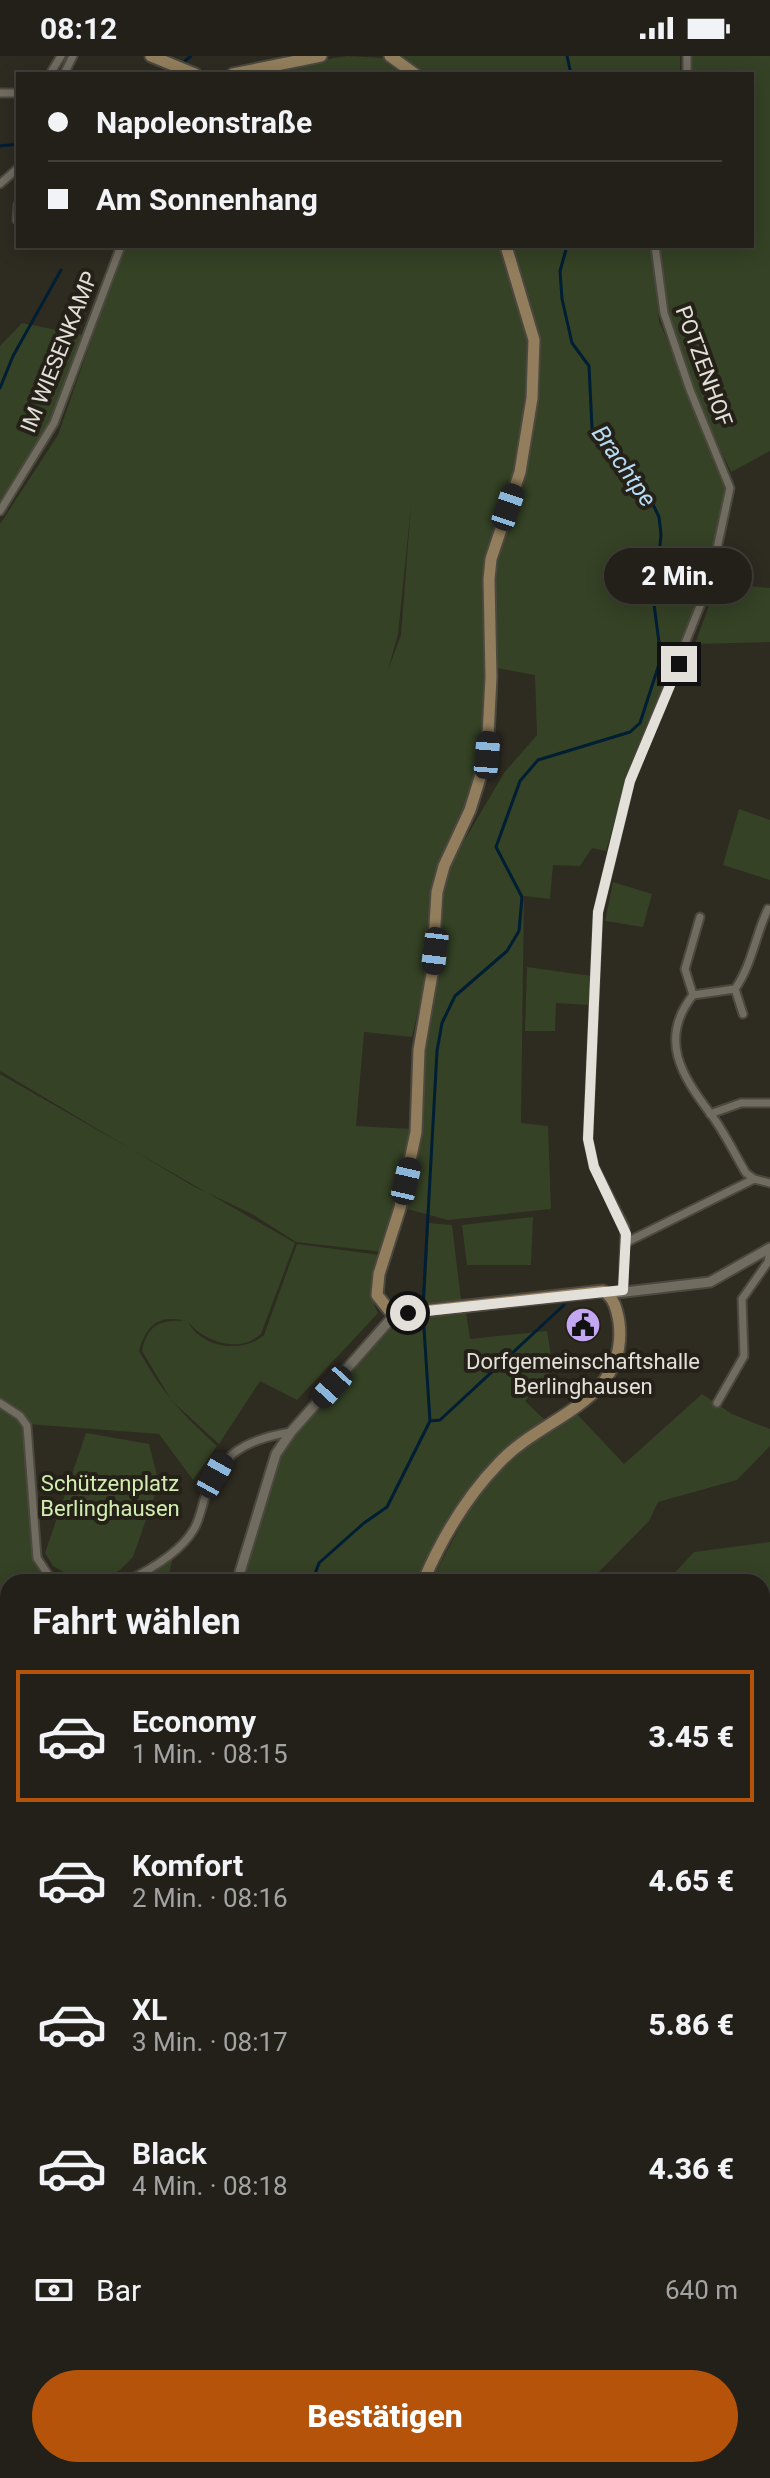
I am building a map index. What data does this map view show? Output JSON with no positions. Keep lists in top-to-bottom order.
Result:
{
  "streets": {
    "street": ["IM WIESENKAMP", "POTZENHOF"]
  },
  "water": ["Brachtpe"],
  "parks": ["Schützenplatz Berlinghausen"],
  "places": {
    "public building": ["Dorfgemeinschaftshalle Berlinghausen"]
  },
  "page": {
    "status": "08:12",
    "banner": ["Napoleonstraße", "Am Sonnenhang"],
    "bubble": "2 Min.",
    "heading": "Fahrt wählen",
    "list": [
      {
        "name": "Economy",
        "note": "1 Min. · 08:15",
        "value": "3.45 €"
      },
      {
        "name": "Komfort",
        "note": "2 Min. · 08:16",
        "value": "4.65 €"
      },
      {
        "name": "XL",
        "note": "3 Min. · 08:17",
        "value": "5.86 €"
      },
      {
        "name": "Black",
        "note": "4 Min. · 08:18",
        "value": "4.36 €"
      }
    ],
    "pay": ["Bar", "640 m"],
    "buttons": "Bestätigen"
  }
}
